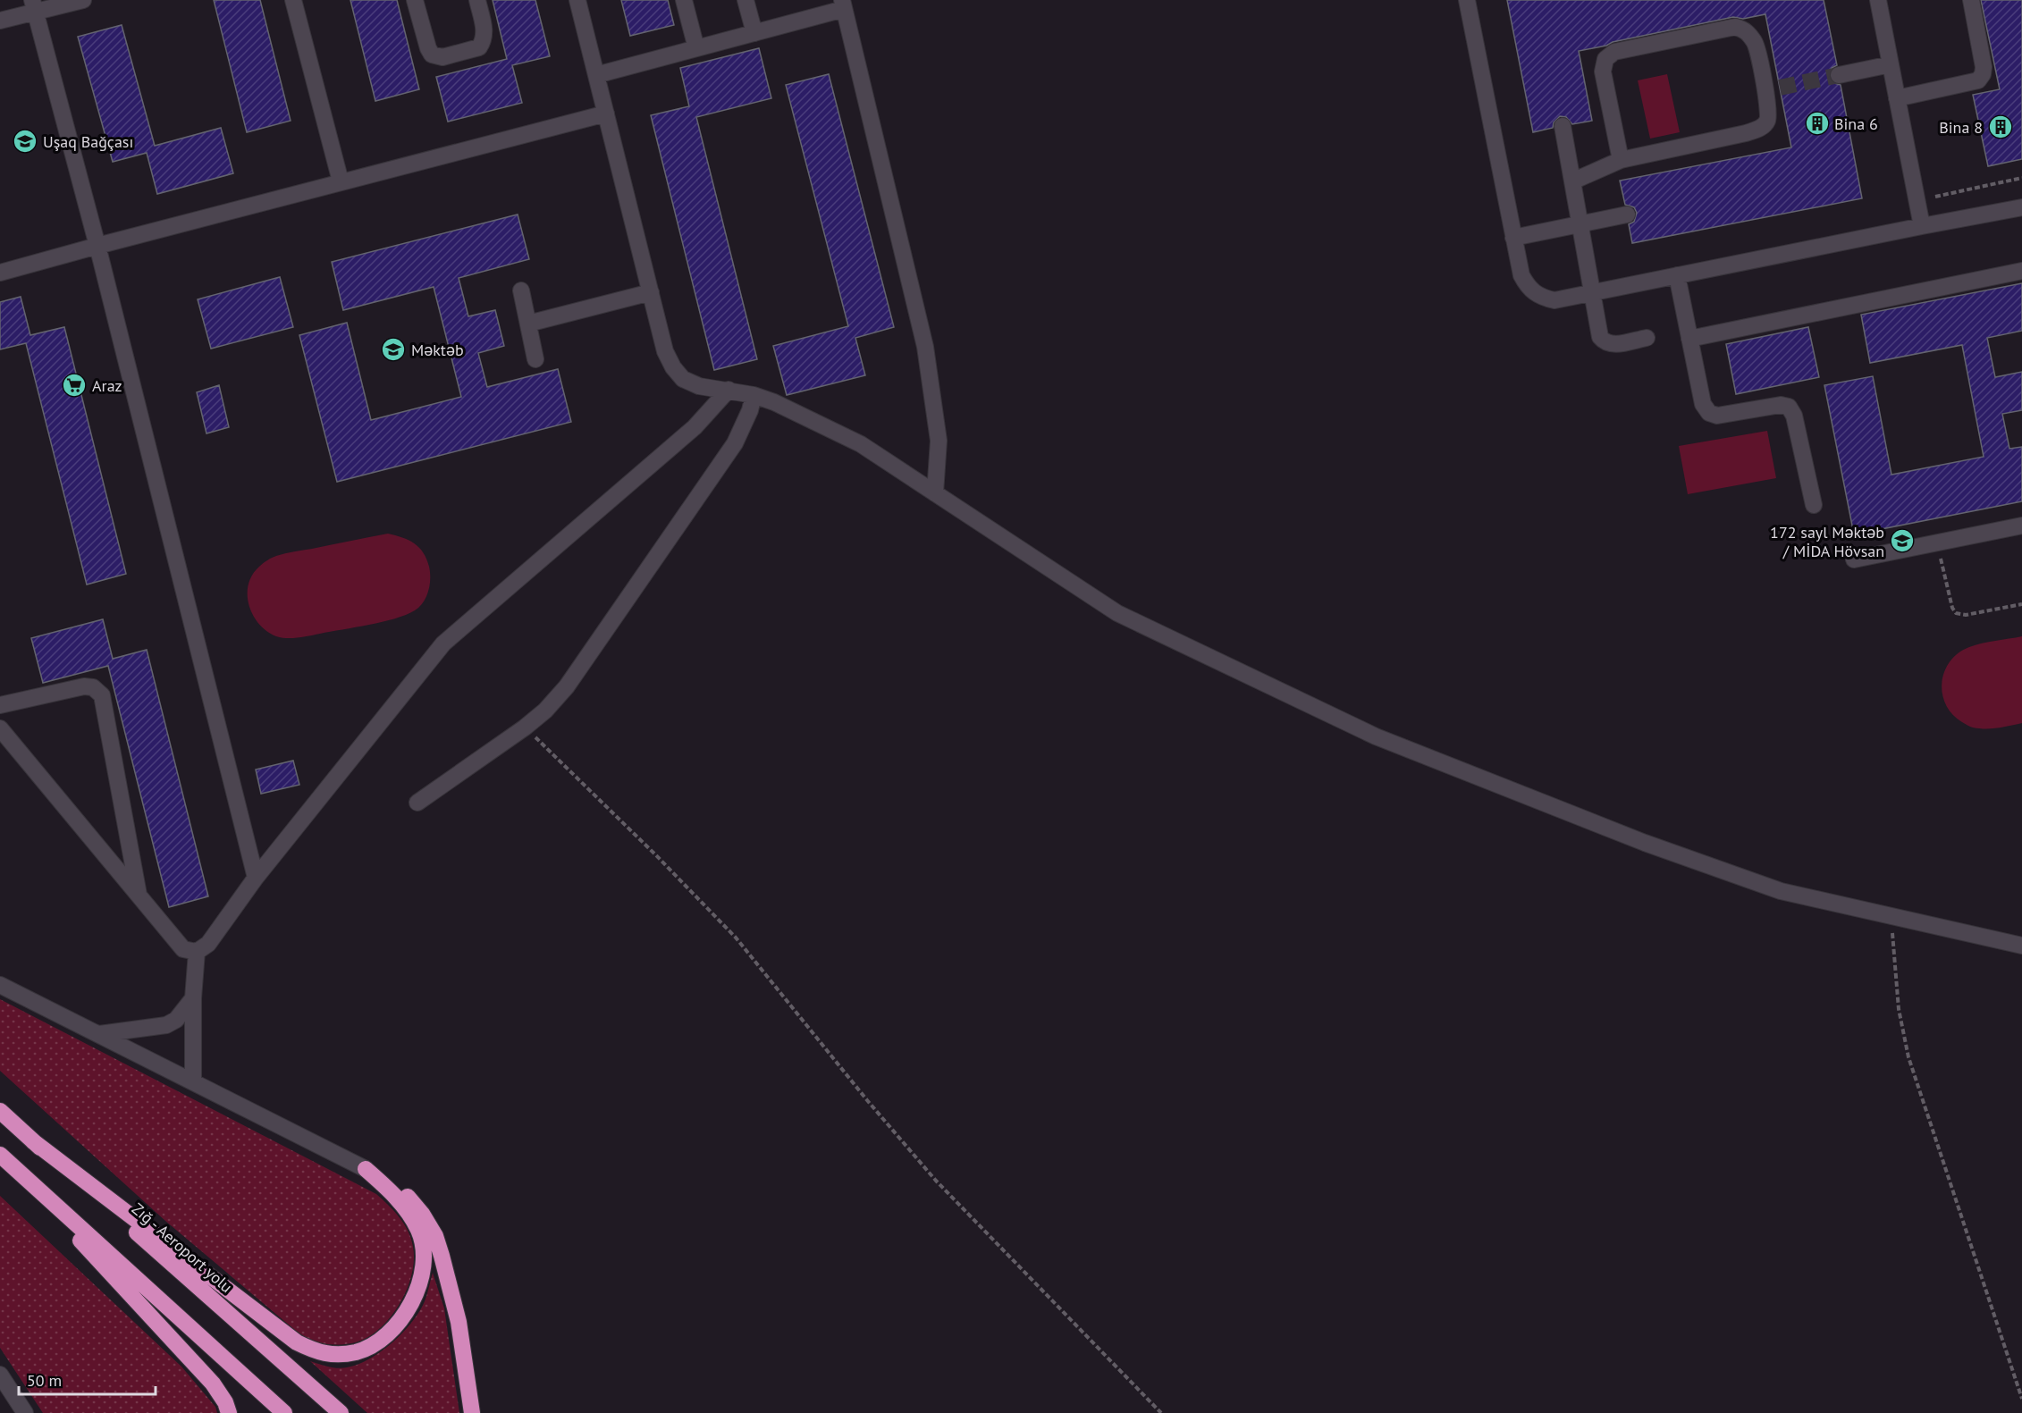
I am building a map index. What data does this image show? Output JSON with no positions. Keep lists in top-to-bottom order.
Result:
{
  "streets": {
    "highway": ["Zığ - Aeroport yolu"]
  },
  "places": {
    "building": ["Bina 6", "Bina 8"],
    "school or university": ["Uşaq Bağçası", "Məktəb", "172 sayl Məktəb / MİDA Hövsan"],
    "supermarket": ["Araz"]
  },
  "scale_bar": "50 m"
}
